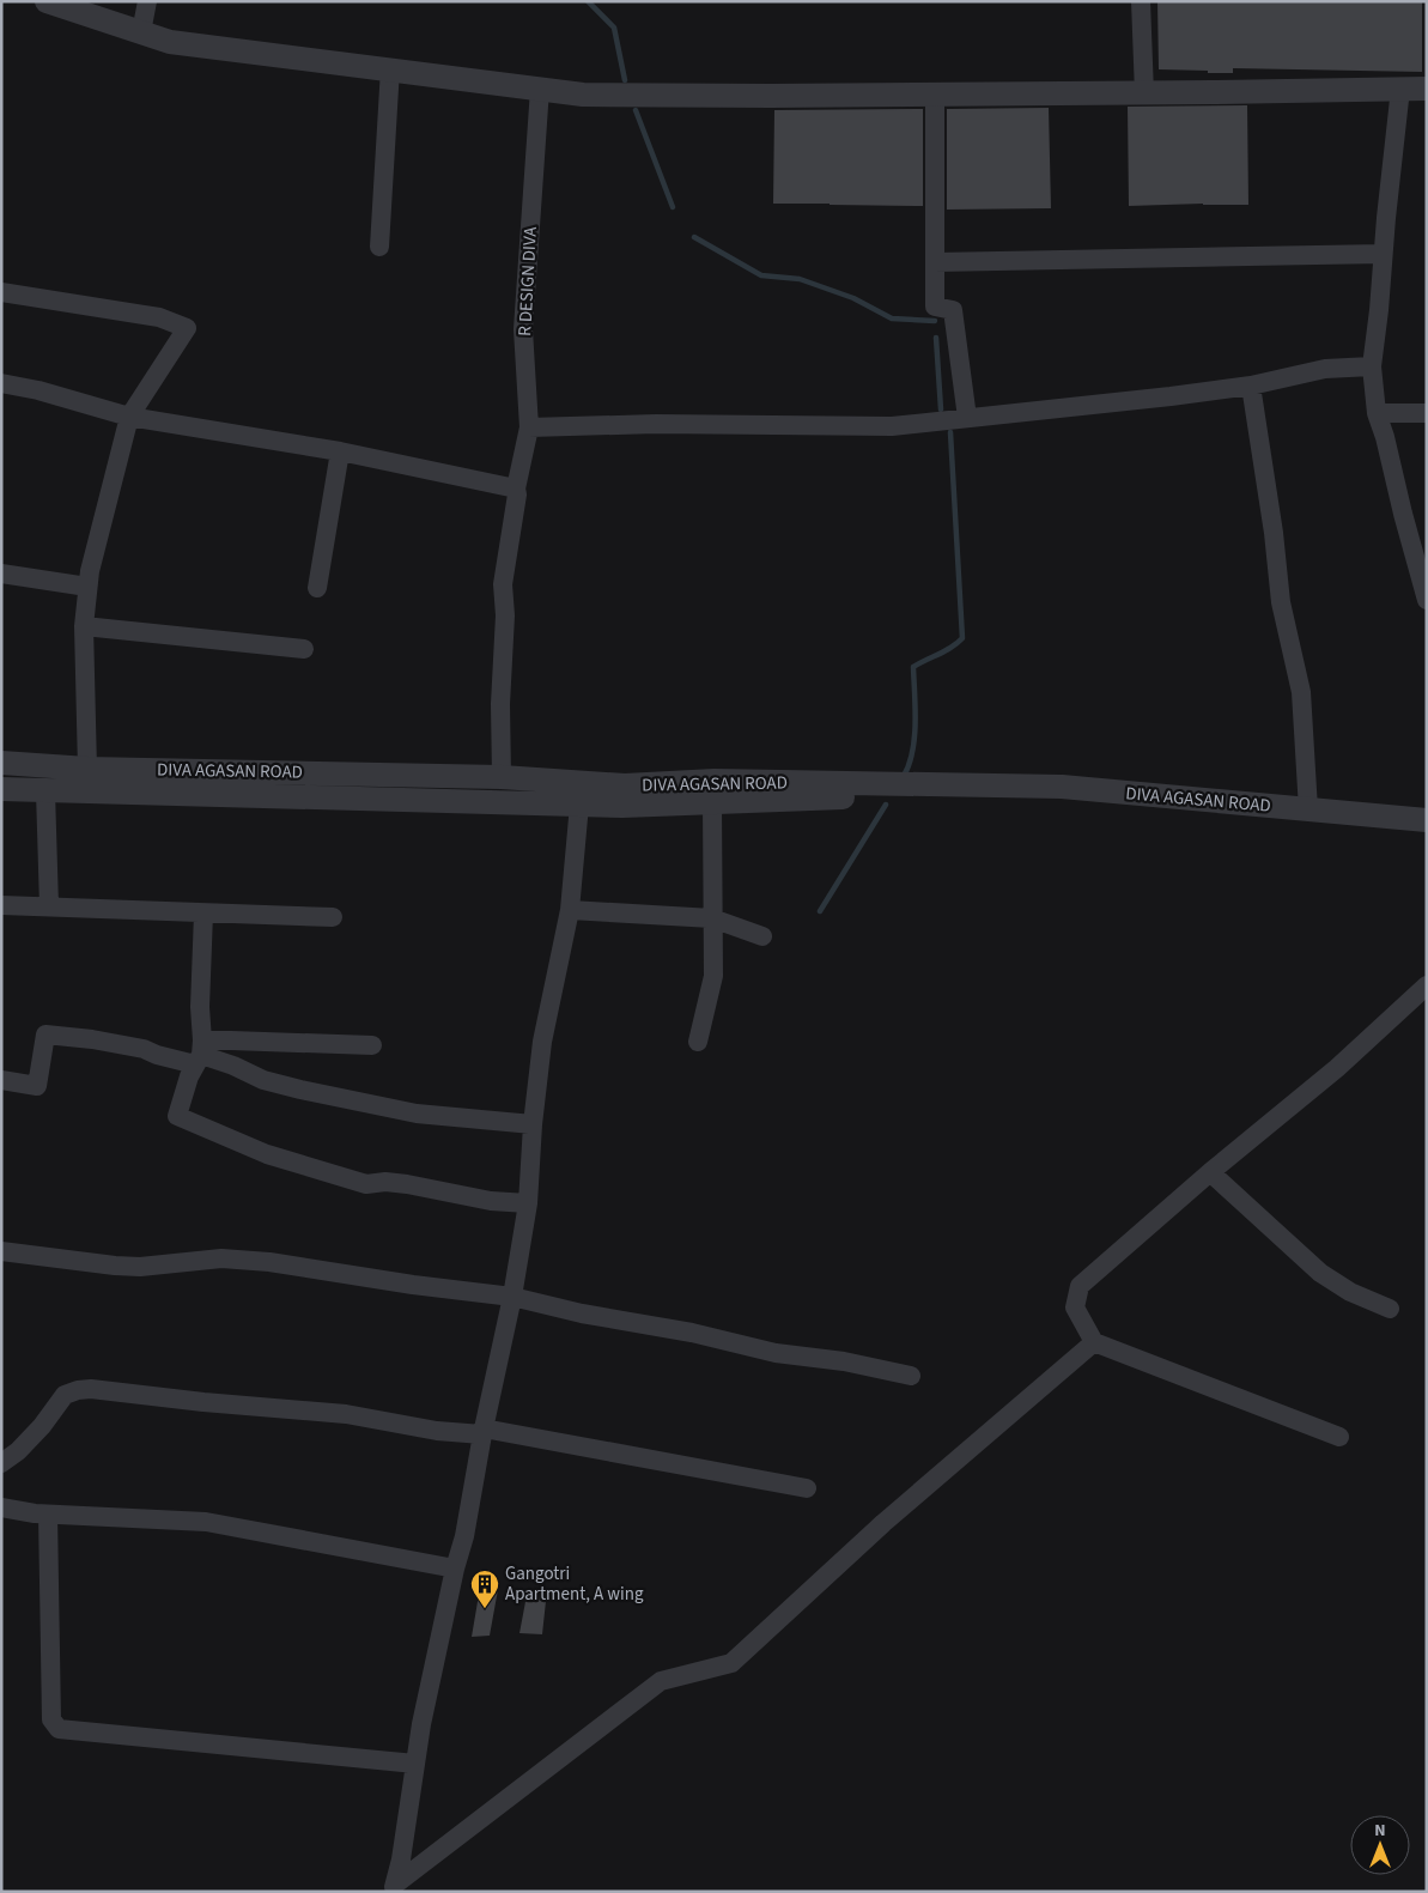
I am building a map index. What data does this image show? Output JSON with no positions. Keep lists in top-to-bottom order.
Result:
{
  "streets": {
    "street": ["R DESIGN DIVA", "DIVA AGASAN ROAD"]
  },
  "crossings": [
    ["R DESIGN DIVA", "DIVA AGASAN ROAD"]
  ],
  "places": {
    "building": ["Gangotri Apartment, A wing"]
  },
  "north": "top"
}
